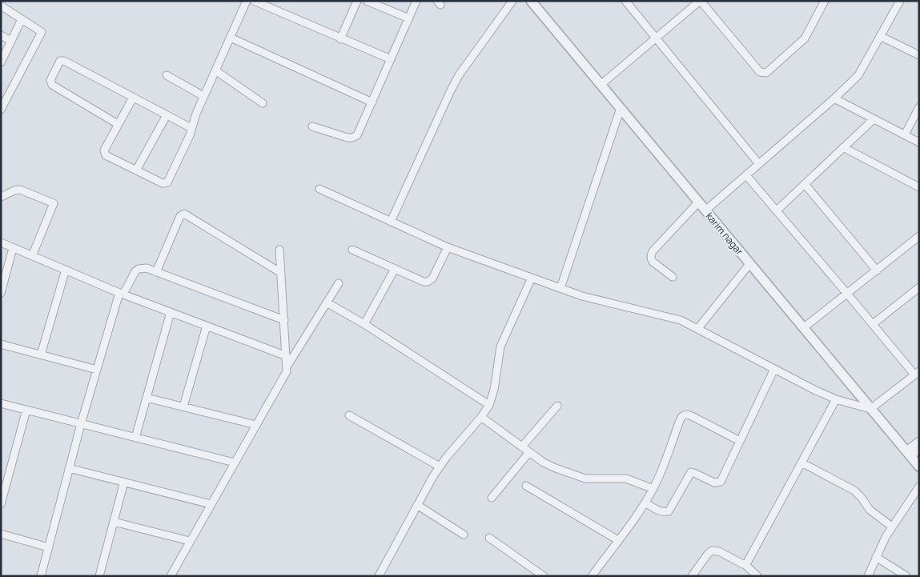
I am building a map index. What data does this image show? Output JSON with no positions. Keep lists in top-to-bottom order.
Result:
{
  "streets": {
    "street": ["karim nagar"]
  }
}
